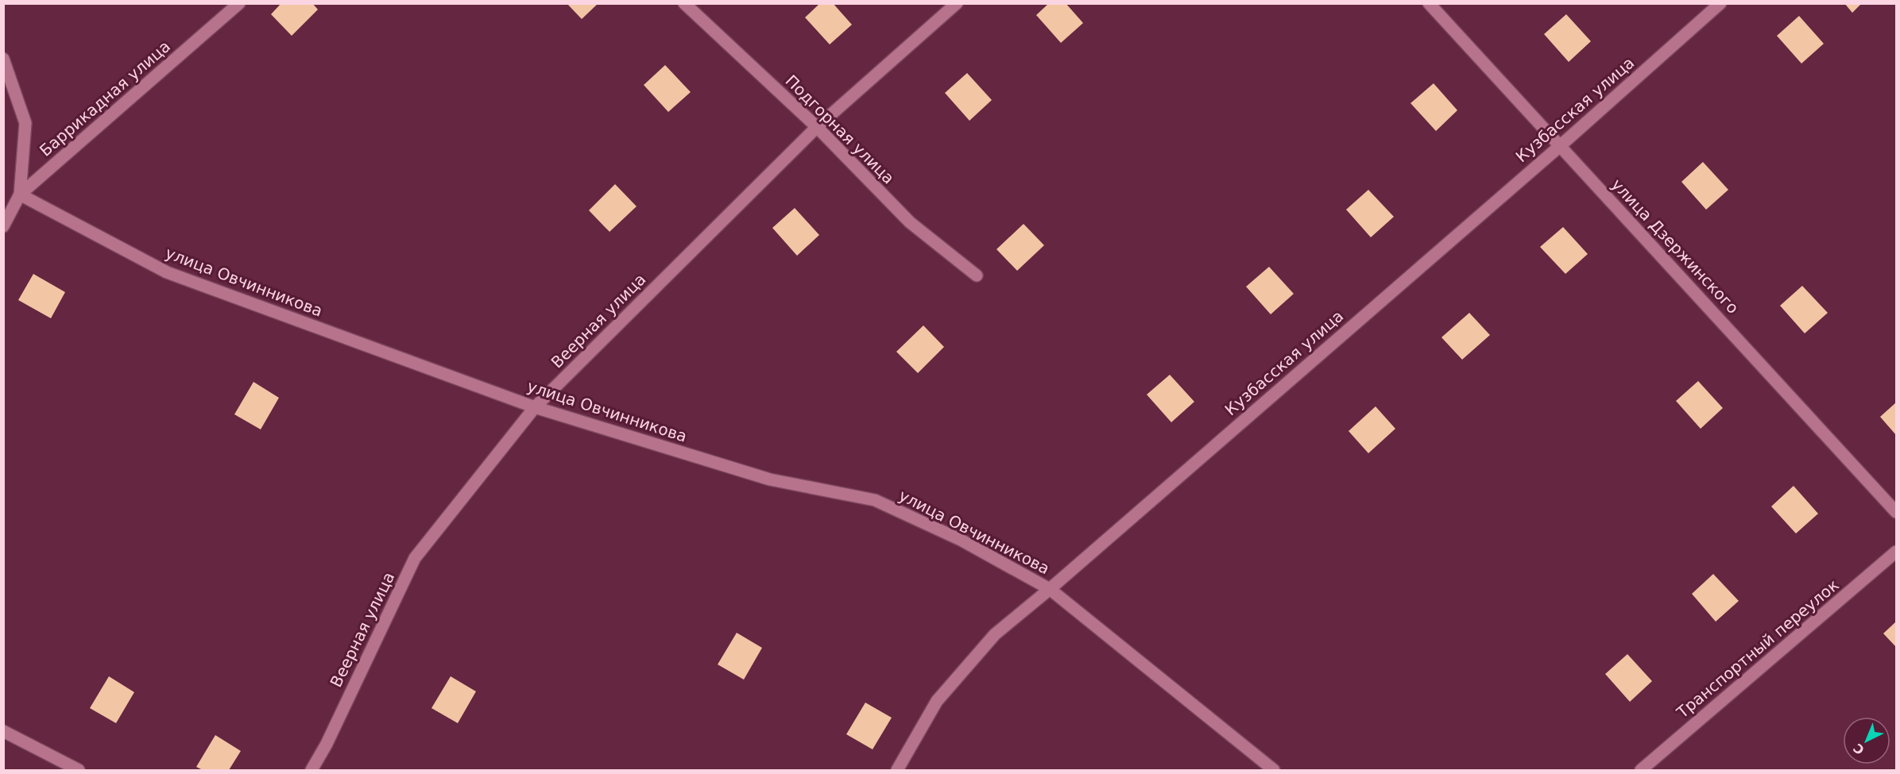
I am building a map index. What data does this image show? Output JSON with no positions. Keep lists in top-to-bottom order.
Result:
{
  "streets": {
    "street": [
      "Баррикадная улица",
      "Кузбасская улица",
      "Подгорная улица",
      "улица Дзержинского",
      "улица Овчинникова",
      "Веерная улица",
      "Транспортный переулок"
    ]
  },
  "crossings": [
    ["Баррикадная улица", "улица Овчинникова"],
    ["Кузбасская улица", "улица Дзержинского"],
    ["Кузбасская улица", "улица Овчинникова"],
    ["Подгорная улица", "Веерная улица"],
    ["улица Овчинникова", "Веерная улица"]
  ],
  "north": "bottom left"
}
